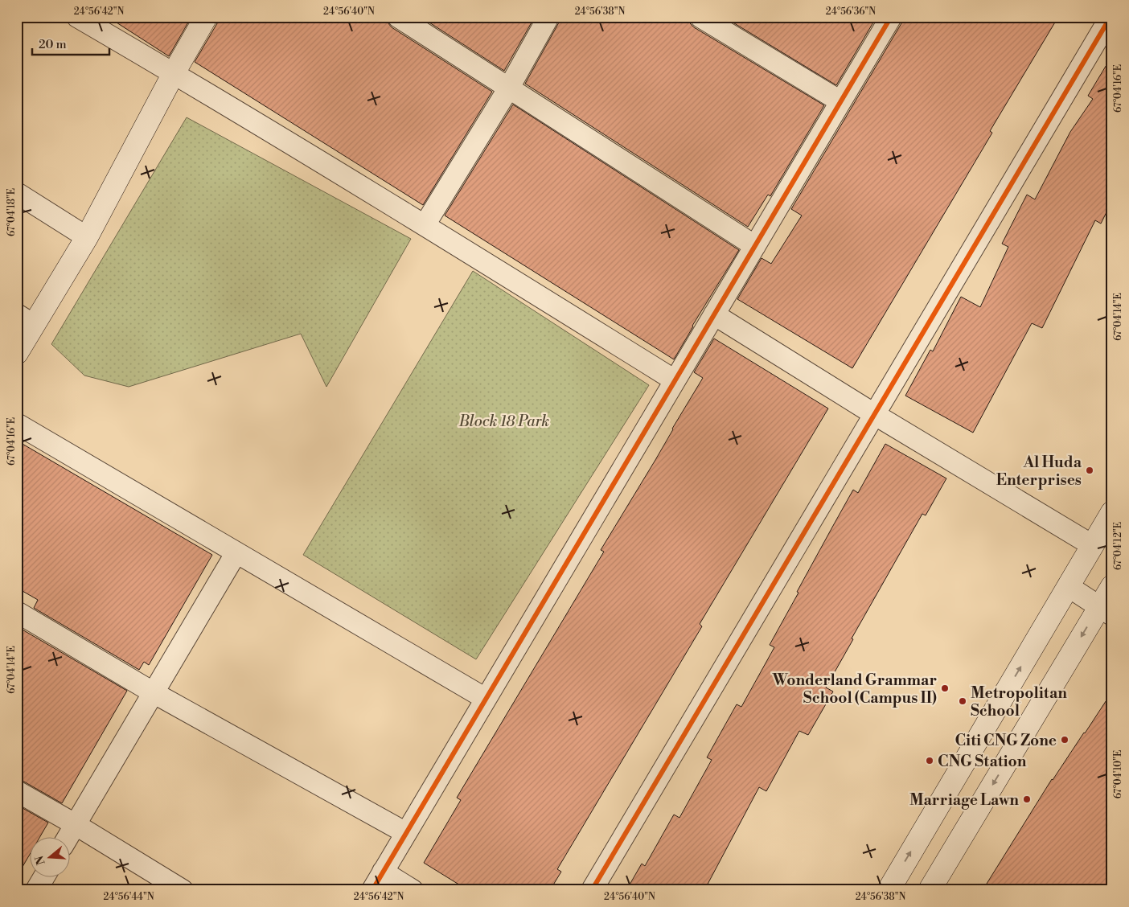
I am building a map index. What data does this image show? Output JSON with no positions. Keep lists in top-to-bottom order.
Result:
{
  "parks": ["Block 18 Park"],
  "places": [
    "Al Huda Enterprises",
    "Wonderland Grammar School (Campus II)",
    "Metropolitan School",
    "Citi CNG Zone",
    "CNG Station",
    "Marriage Lawn"
  ],
  "scale_bar": "20 m",
  "north": "left",
  "coordinates": [
    "24°56'42\"N",
    "24°56'40\"N",
    "24°56'38\"N",
    "24°56'36\"N",
    "67°04'16\"E",
    "67°04'18\"E",
    "67°04'14\"E",
    "67°04'12\"E",
    "67°04'10\"E",
    "24°56'44\"N"
  ]
}
